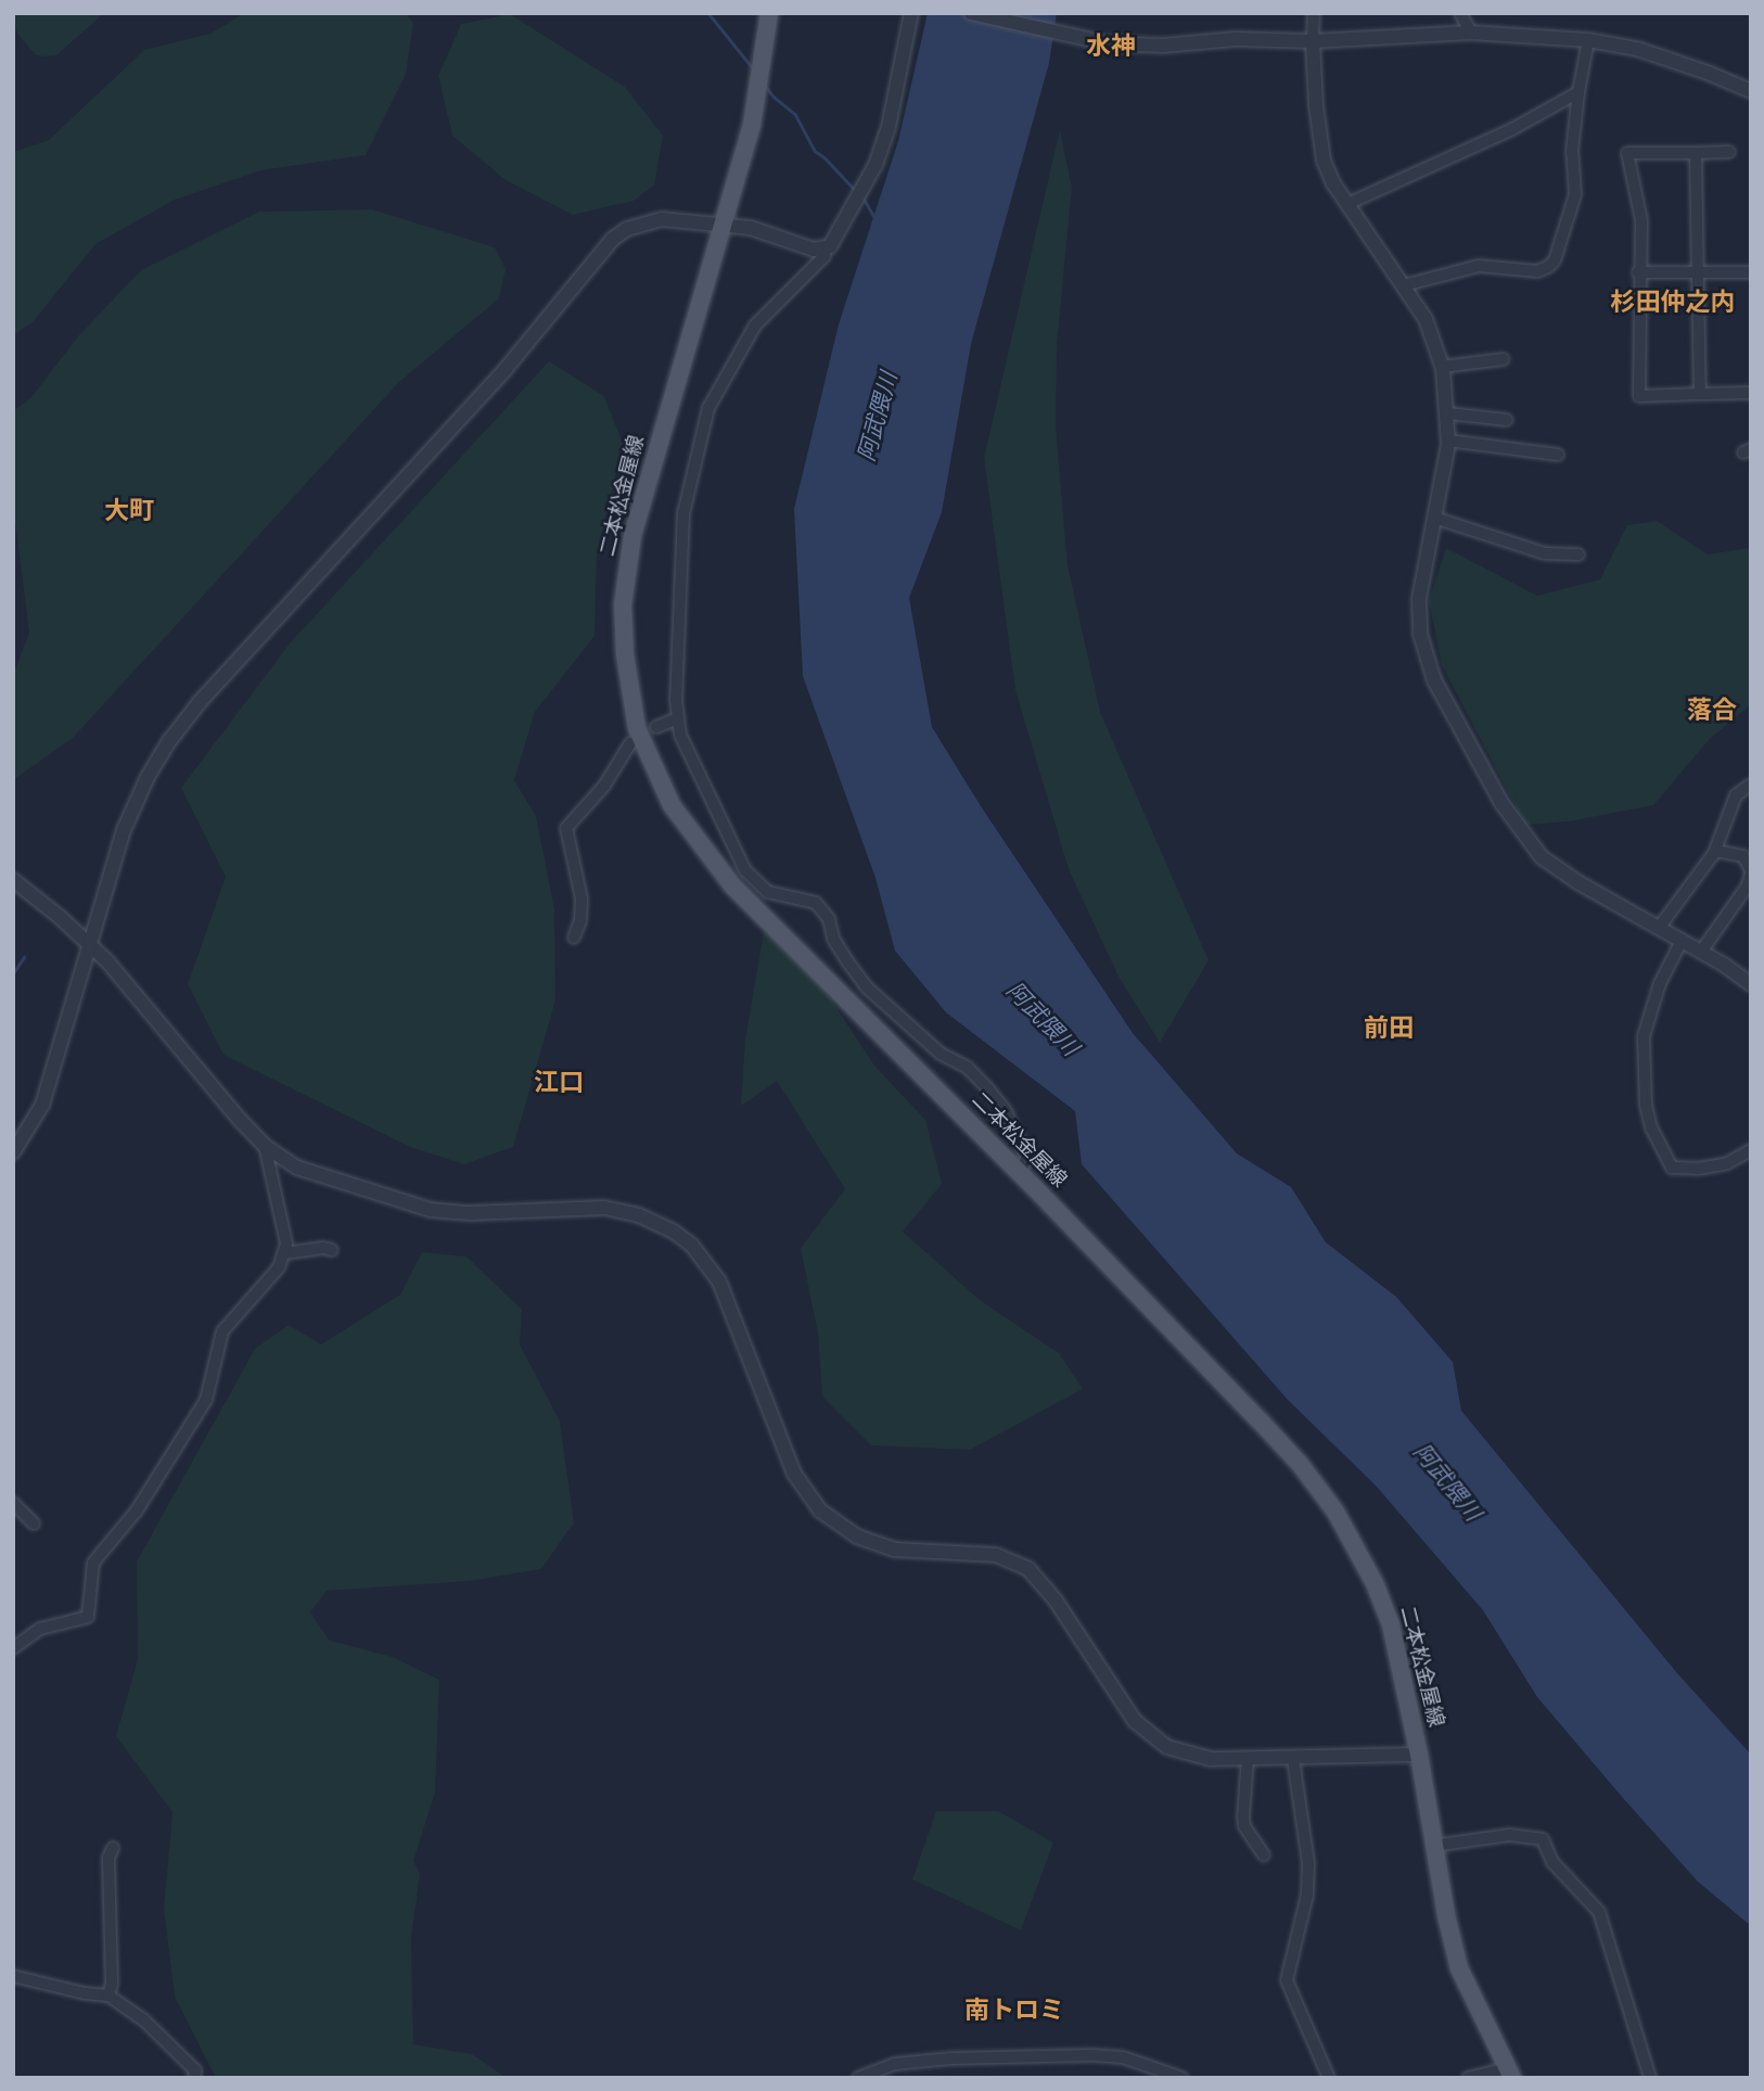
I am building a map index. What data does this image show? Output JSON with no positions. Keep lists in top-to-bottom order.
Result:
{
  "streets": {
    "main road": ["二本松金屋線"]
  },
  "districts": [
    "水神",
    "杉田仲之内",
    "大町",
    "落合",
    "前田",
    "江口",
    "南トロミ"
  ],
  "water": ["阿武隈川"]
}
